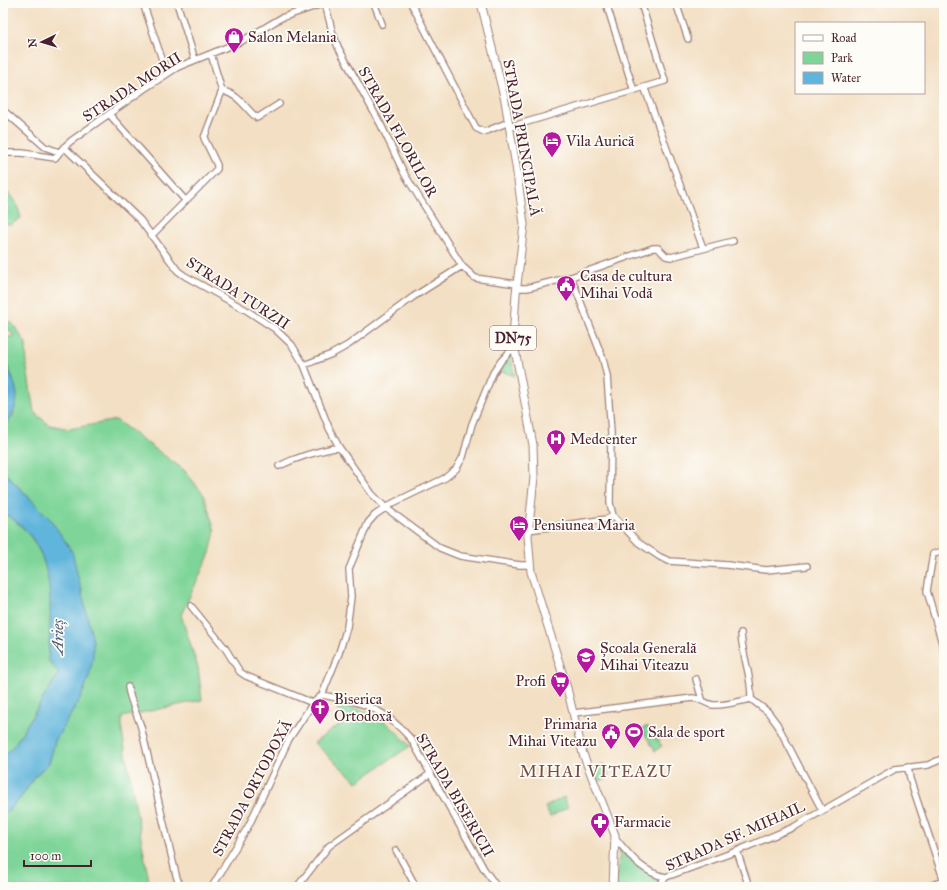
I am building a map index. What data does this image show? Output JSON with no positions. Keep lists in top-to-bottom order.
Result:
{
  "streets": {
    "main road": ["STRADA PRINCIPALĂ", "DN75"],
    "street": [
      "STRADA MORII",
      "STRADA FLORILOR",
      "STRADA TURZII",
      "STRADA ORTODOXĂ",
      "STRADA BISERICII",
      "STRADA SF. MIHAIL"
    ]
  },
  "crossings": [
    ["STRADA MORII", "STRADA FLORILOR"],
    ["STRADA MORII", "STRADA TURZII"],
    ["STRADA FLORILOR", "STRADA PRINCIPALĂ"],
    ["STRADA PRINCIPALĂ", "STRADA TURZII"],
    ["STRADA PRINCIPALĂ", "STRADA ORTODOXĂ"],
    ["STRADA TURZII", "STRADA ORTODOXĂ"],
    ["STRADA ORTODOXĂ", "STRADA BISERICII"]
  ],
  "districts": ["MIHAI VITEAZU"],
  "water": ["Arieș"],
  "places": {
    "shop": ["Salon Melania"],
    "hotel": ["Vila Aurică", "Pensiunea Maria"],
    "public building": ["Casa de cultura Mihai Vodă", "Primaria Mihai Viteazu"],
    "hospital": ["Medcenter"],
    "school or university": ["Școala Generală Mihai Viteazu"],
    "supermarket": ["Profi"],
    "church": ["Biserica Ortodoxă"],
    "sports": ["Sala de sport"],
    "pharmacy": ["Farmacie"]
  },
  "legend": ["Road", "Park", "Water"],
  "scale_bar": "100 m",
  "north": "left"
}
